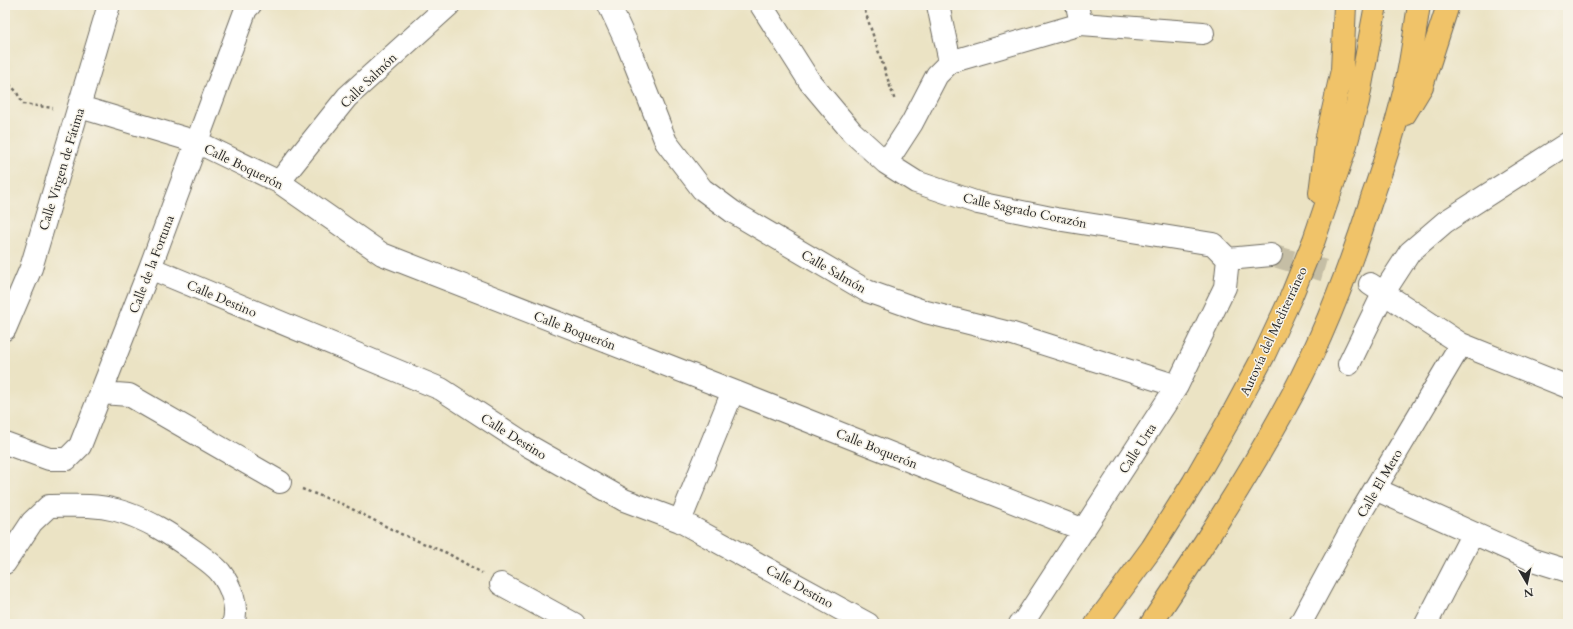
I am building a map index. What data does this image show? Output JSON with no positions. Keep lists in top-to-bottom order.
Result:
{
  "streets": {
    "highway": ["Autovía del Mediterráneo"],
    "street": [
      "Calle Salmón",
      "Calle Boquerón",
      "Calle Virgen de Fátima",
      "Calle Sagrado Corazón",
      "Calle de la Fortuna",
      "Calle Destino",
      "Calle Urta",
      "Calle El Mero"
    ]
  },
  "crossings": [
    ["Calle Salmón", "Calle Boquerón"],
    ["Calle Salmón", "Calle Urta"],
    ["Calle Boquerón", "Calle Virgen de Fátima"],
    ["Calle Boquerón", "Calle de la Fortuna"],
    ["Calle Boquerón", "Calle Urta"],
    ["Calle Sagrado Corazón", "Calle Urta"],
    ["Calle de la Fortuna", "Calle Destino"]
  ],
  "north": "bottom"
}
